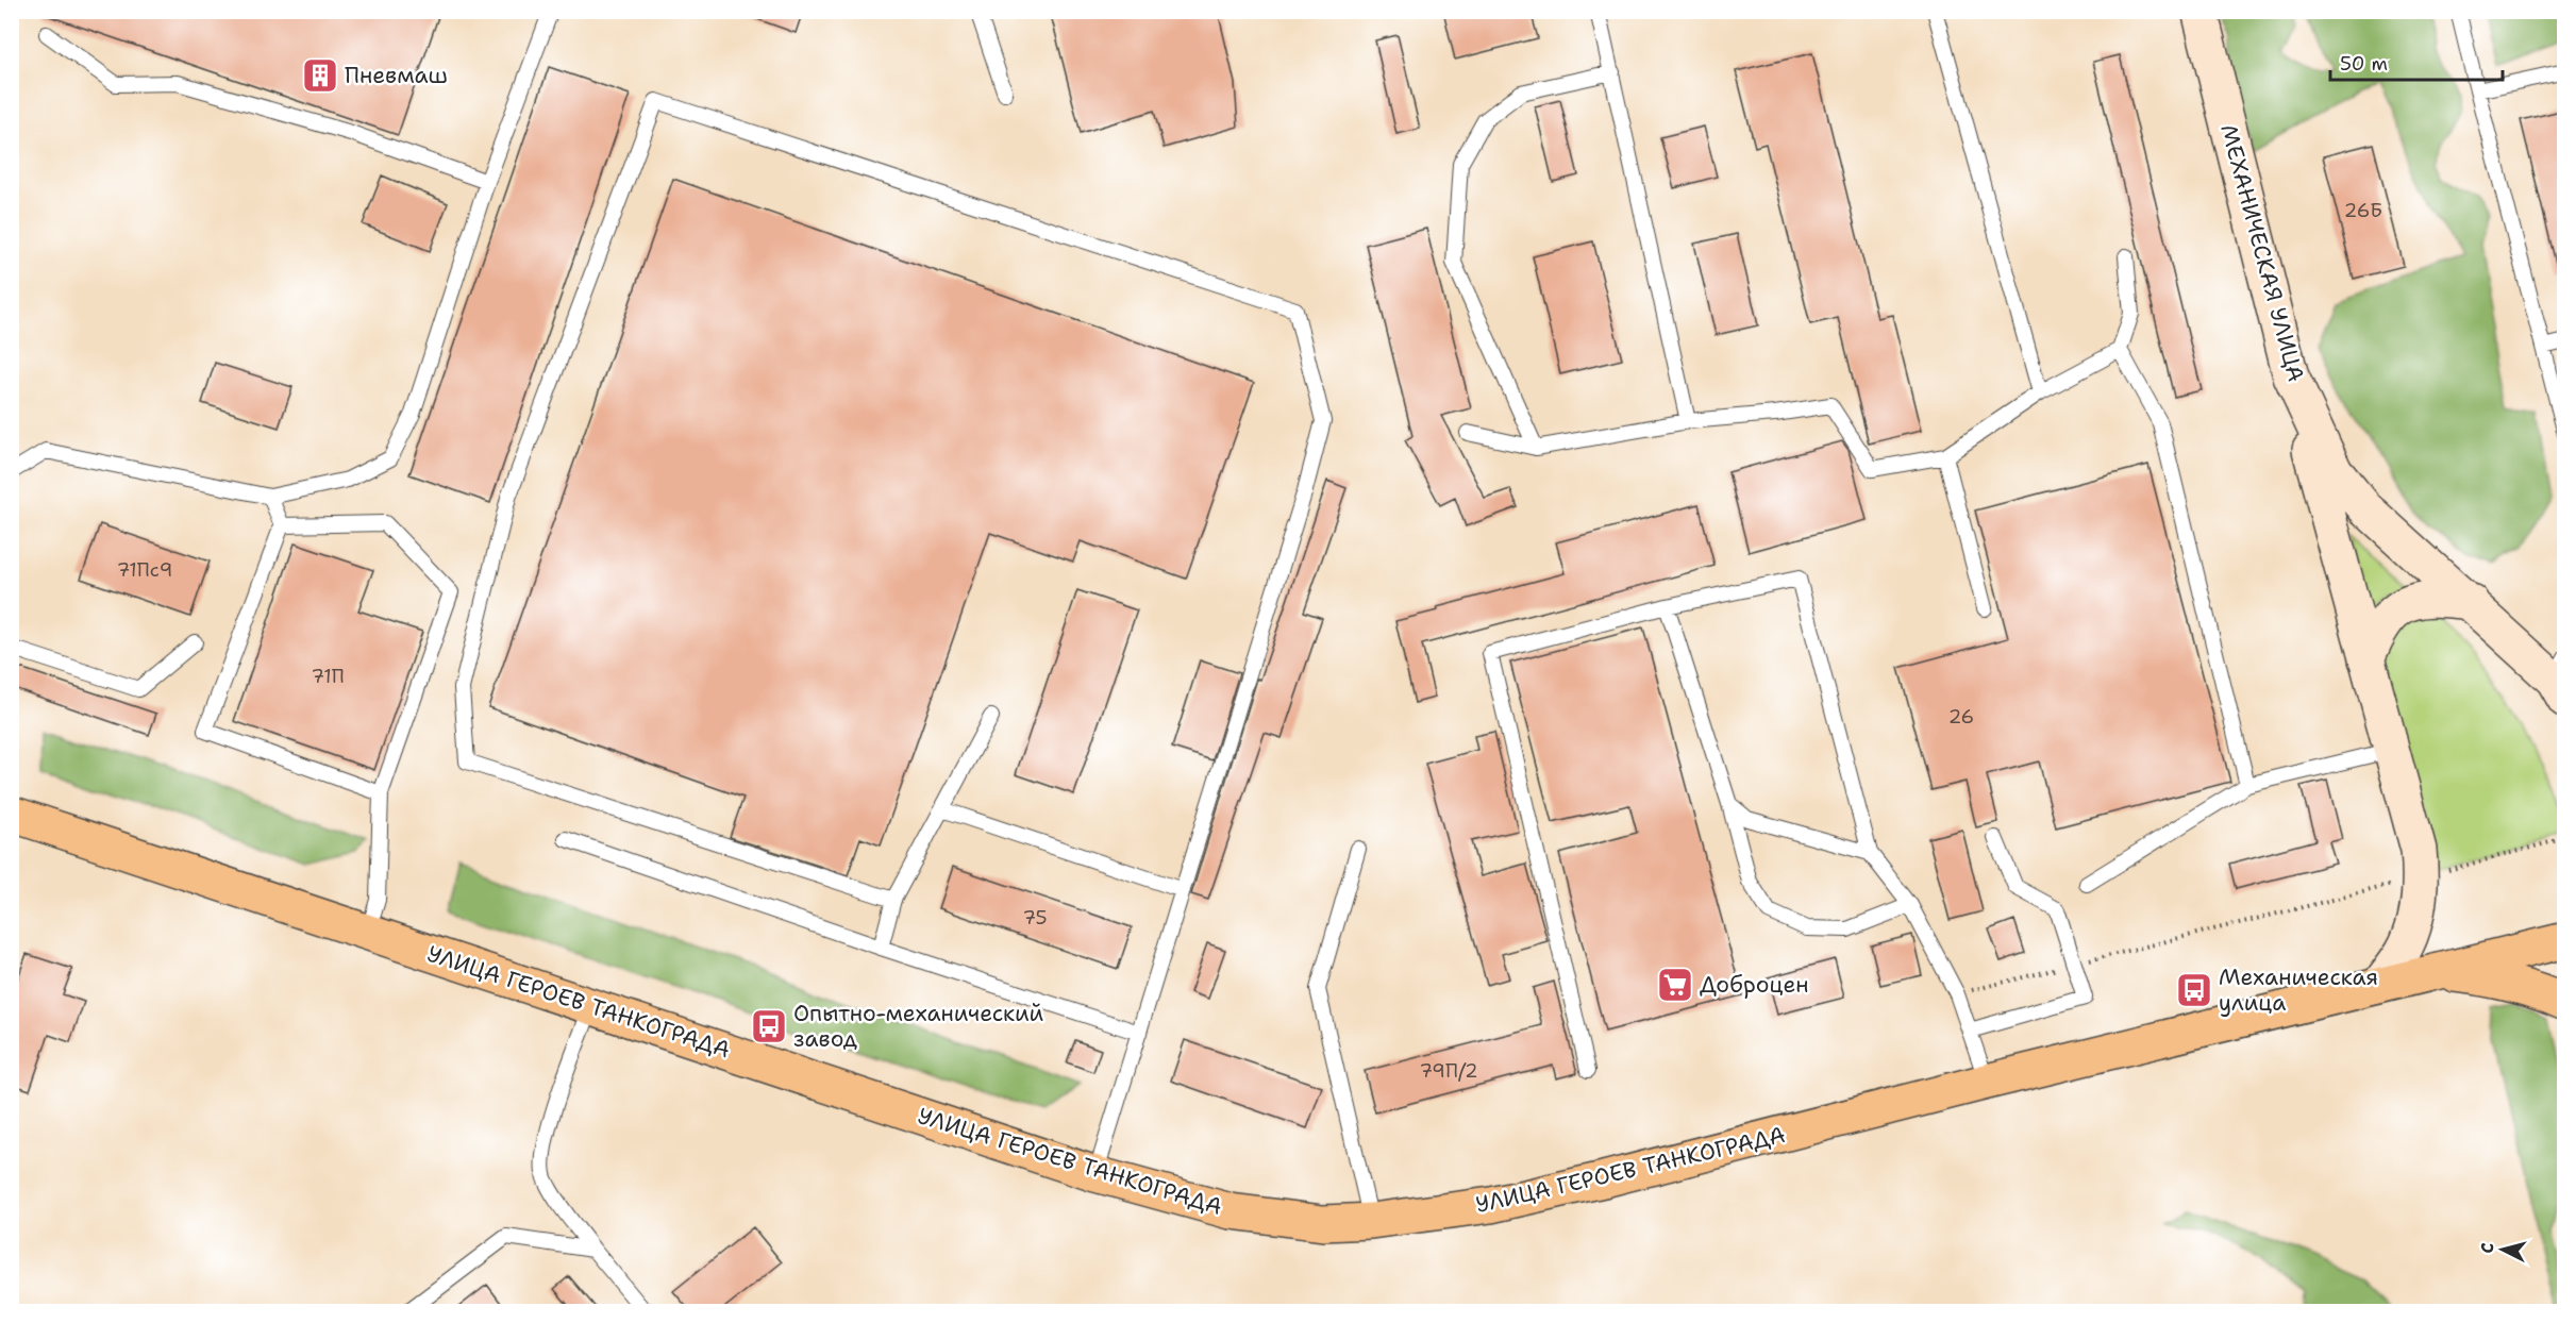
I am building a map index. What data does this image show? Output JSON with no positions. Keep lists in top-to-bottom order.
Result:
{
  "streets": {
    "main road": ["УЛИЦА ГЕРОЕВ ТАНКОГРАДА"],
    "street": ["МЕХАНИЧЕСКАЯ УЛИЦА"]
  },
  "places": {
    "building": ["Пневмаш"],
    "supermarket": ["Доброцен"],
    "bus stop": ["Механическая улица", "Опытно-механический завод"]
  },
  "house_numbers": [
    "26Б",
    "71Пс9",
    "71П",
    "26",
    "75",
    "79П/2"
  ],
  "scale_bar": "50 m",
  "north": "left"
}
